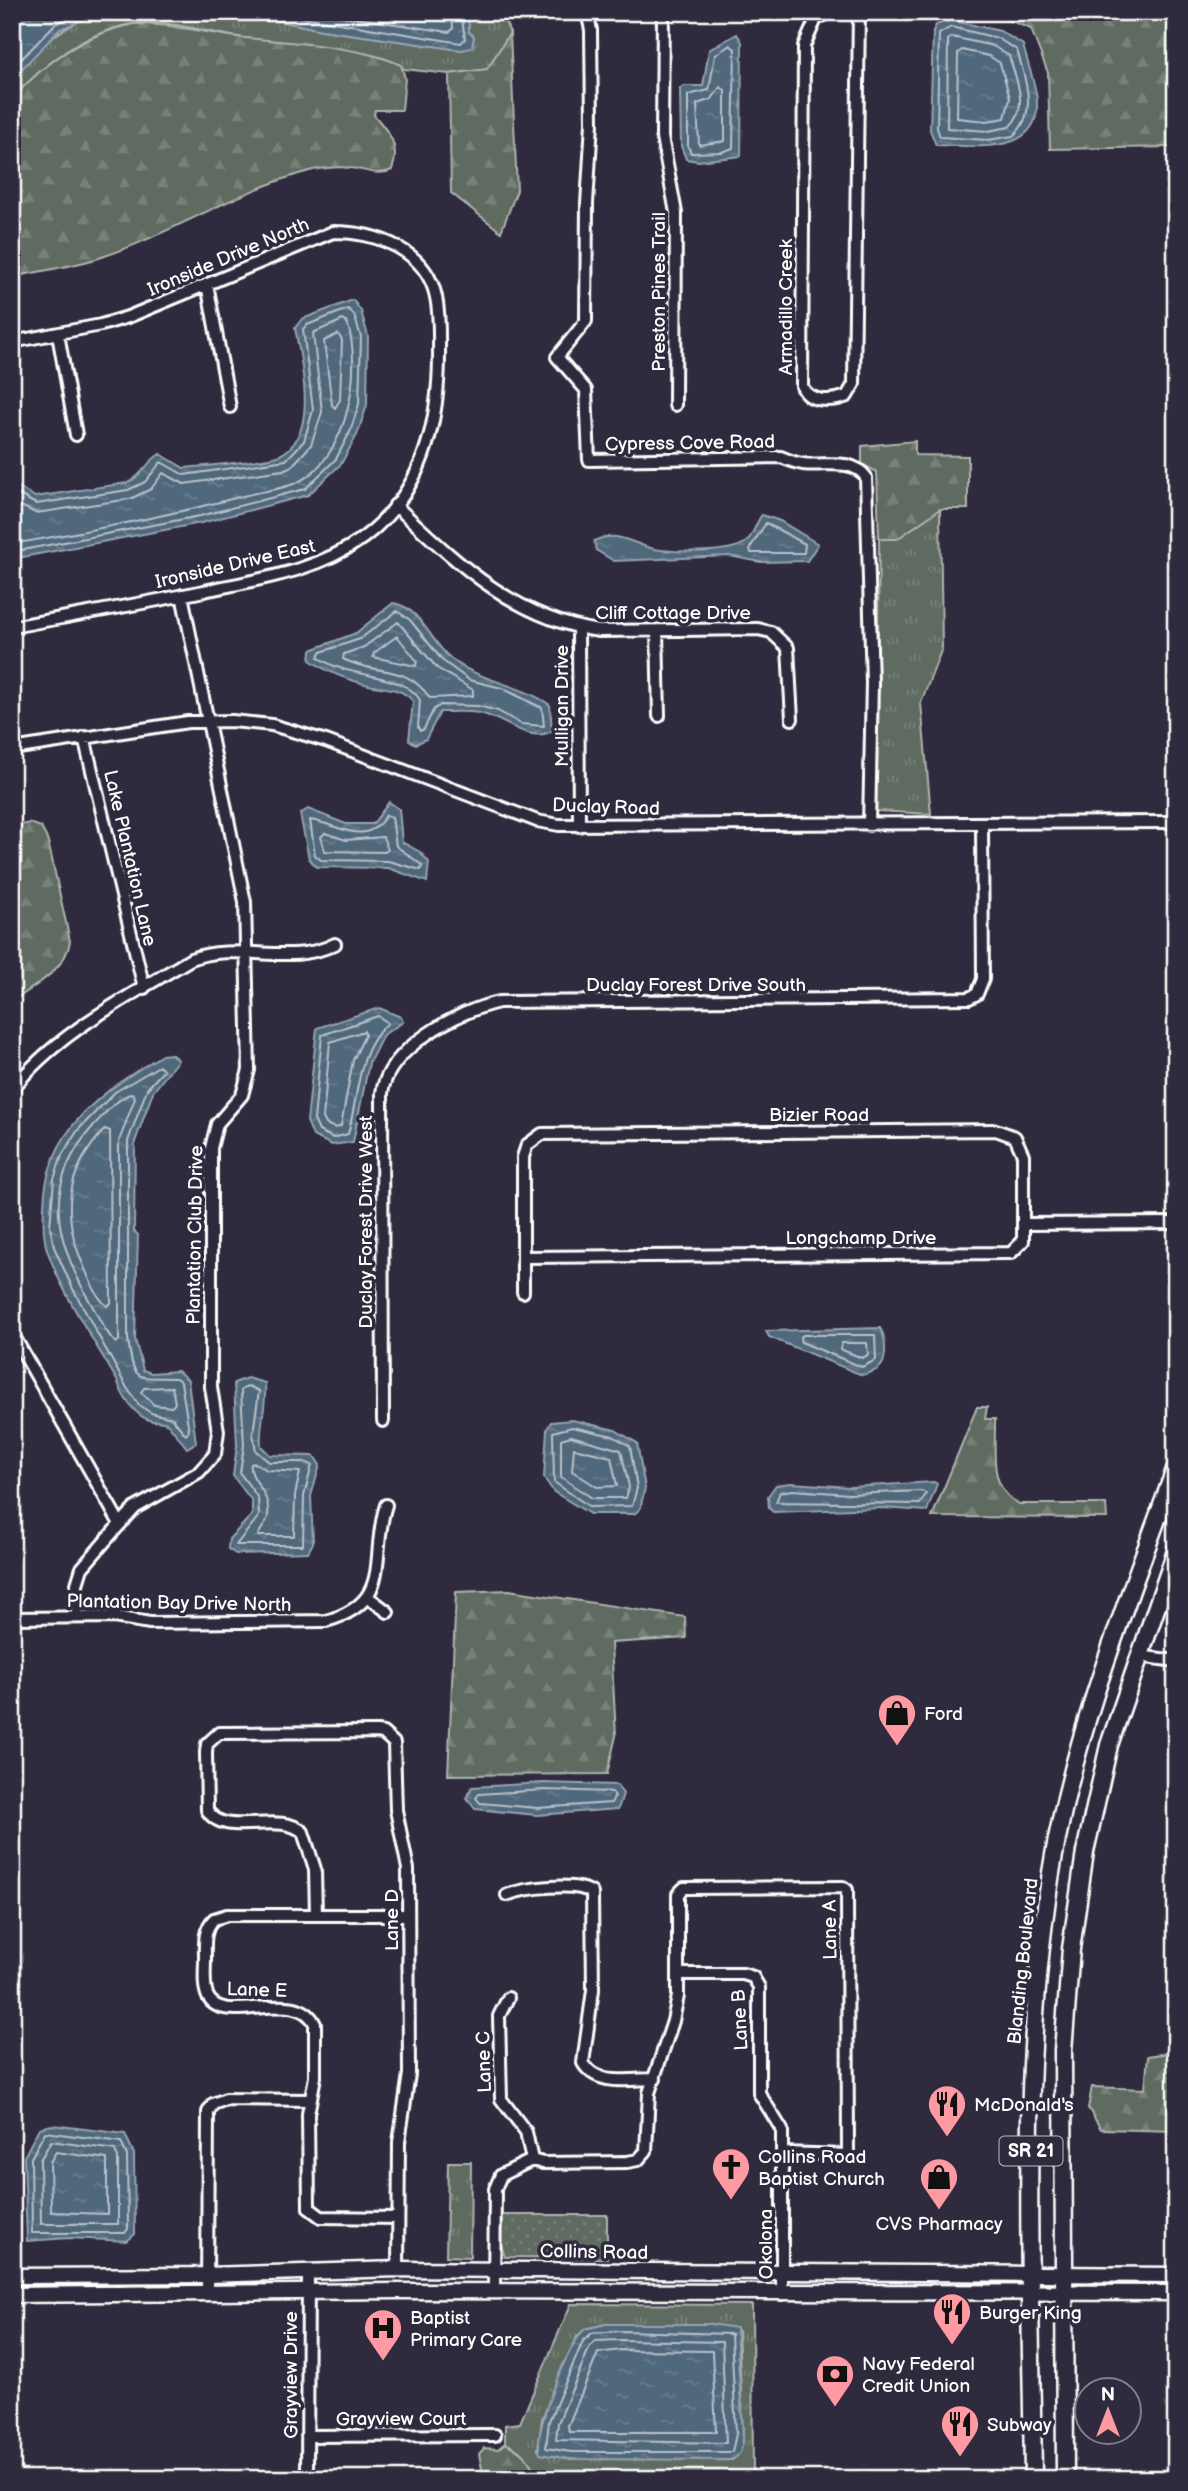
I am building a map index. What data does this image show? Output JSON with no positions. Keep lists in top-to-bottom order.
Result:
{
  "streets": {
    "main road": ["Blanding Boulevard", "SR 21", "Collins Road"],
    "street": [
      "Ironside Drive North",
      "Preston Pines Trail",
      "Armadillo Creek",
      "Cypress Cove Road",
      "Ironside Drive East",
      "Cliff Cottage Drive",
      "Mulligan Drive",
      "Duclay Road",
      "Lake Plantation Lane",
      "Duclay Forest Drive South",
      "Bizier Road",
      "Duclay Forest Drive West",
      "Plantation Club Drive",
      "Longchamp Drive",
      "Plantation Bay Drive North",
      "Lane D",
      "Lane A",
      "Lane E",
      "Lane B",
      "Lane C",
      "Okolona",
      "Grayview Drive",
      "Grayview Court"
    ]
  },
  "crossings": [
    ["Ironside Drive North", "Ironside Drive East"],
    ["Cypress Cove Road", "Duclay Road"],
    ["Ironside Drive East", "Cliff Cottage Drive"],
    ["Ironside Drive East", "Plantation Club Drive"],
    ["Cliff Cottage Drive", "Mulligan Drive"],
    ["Mulligan Drive", "Duclay Road"],
    ["Duclay Road", "Lake Plantation Lane"],
    ["Duclay Road", "Duclay Forest Drive South"],
    ["Duclay Road", "Plantation Club Drive"],
    ["Duclay Forest Drive South", "Duclay Forest Drive West"],
    ["Bizier Road", "Longchamp Drive"],
    ["Plantation Club Drive", "Plantation Bay Drive North"],
    ["Lane D", "Lane E"],
    ["Lane D", "Collins Road"],
    ["Lane A", "Lane B"],
    ["Lane A", "Okolona"],
    ["Blanding Boulevard", "Collins Road"],
    ["Lane B", "Okolona"],
    ["SR 21", "Collins Road"],
    ["Okolona", "Collins Road"],
    ["Collins Road", "Grayview Drive"],
    ["Grayview Drive", "Grayview Court"]
  ],
  "places": {
    "shop": ["Ford", "CVS Pharmacy"],
    "restaurant": ["McDonald's", "Burger King", "Subway"],
    "church": ["Collins Road Baptist Church"],
    "hospital": ["Baptist Primary Care"],
    "bank": ["Navy Federal Credit Union"]
  },
  "north": "top"
}
